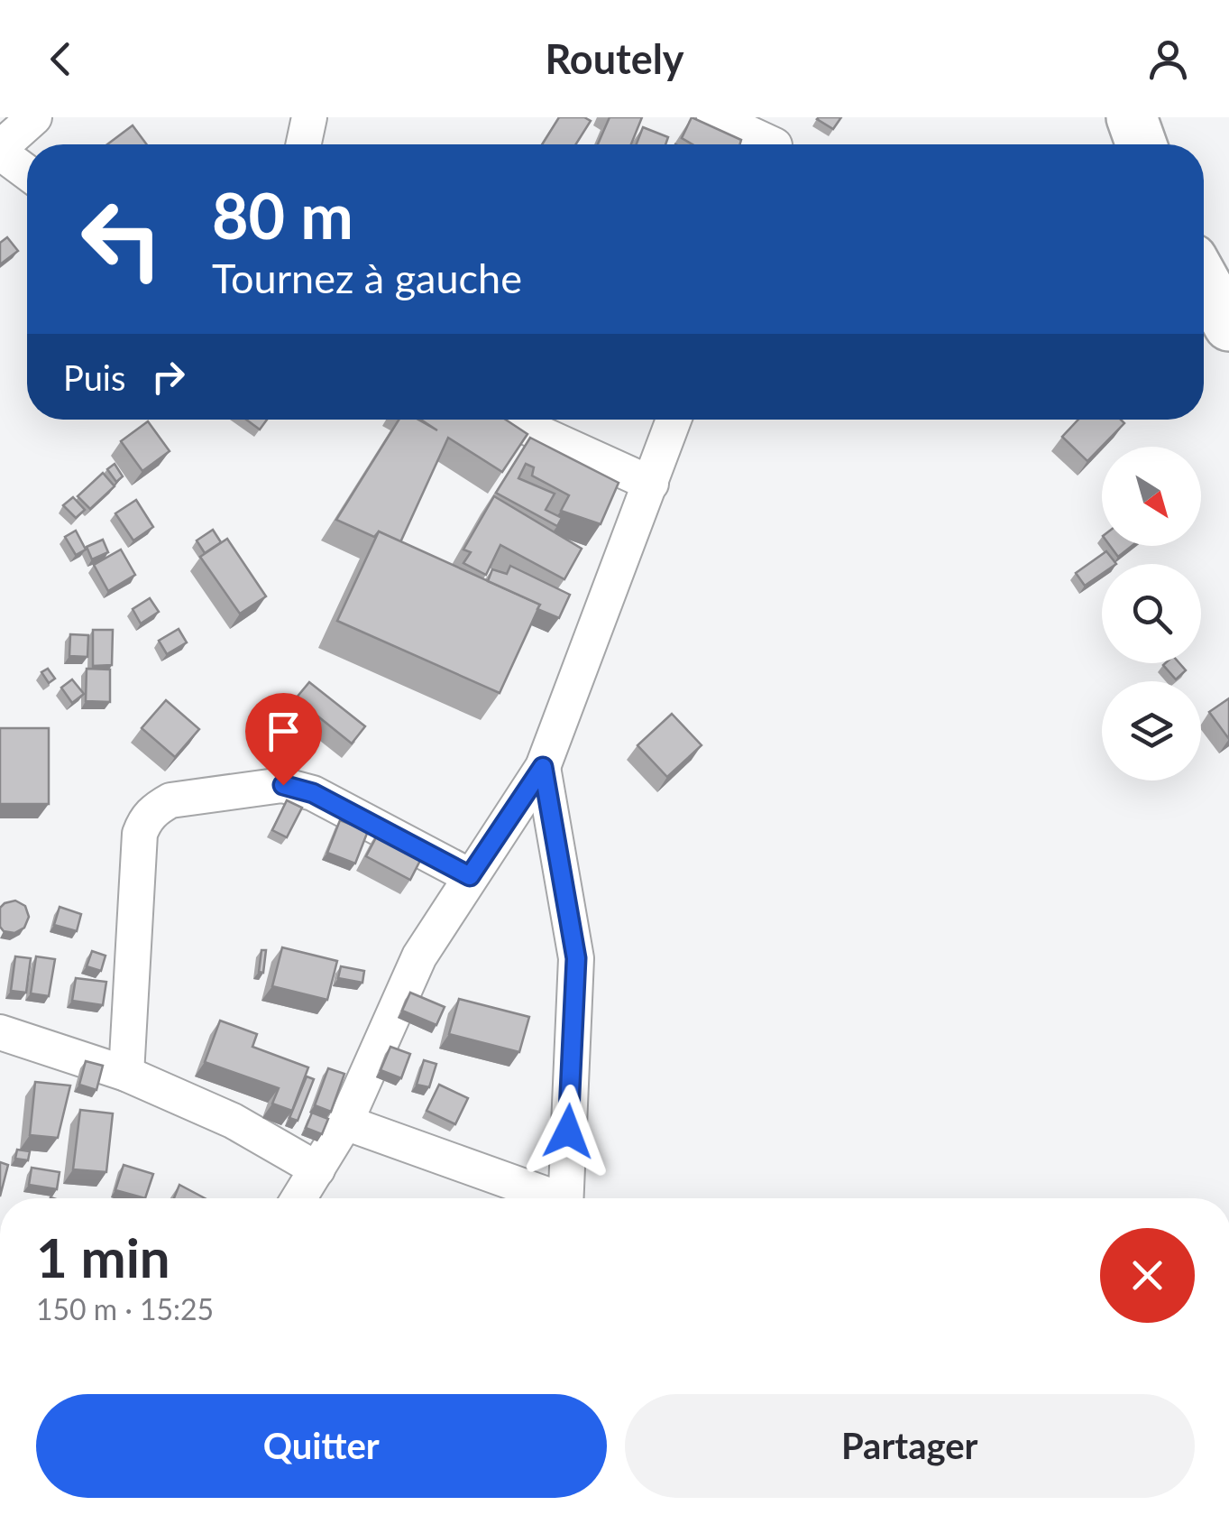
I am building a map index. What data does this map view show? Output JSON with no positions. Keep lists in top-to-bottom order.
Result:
{
  "north": "bottom right",
  "page": {
    "header": "Routely",
    "turn": ["80 m", "Tournez à gauche"],
    "then": "Puis",
    "heading": ["1 min", "150 m · 15:25"],
    "buttons": ["Quitter", "Partager"]
  }
}
